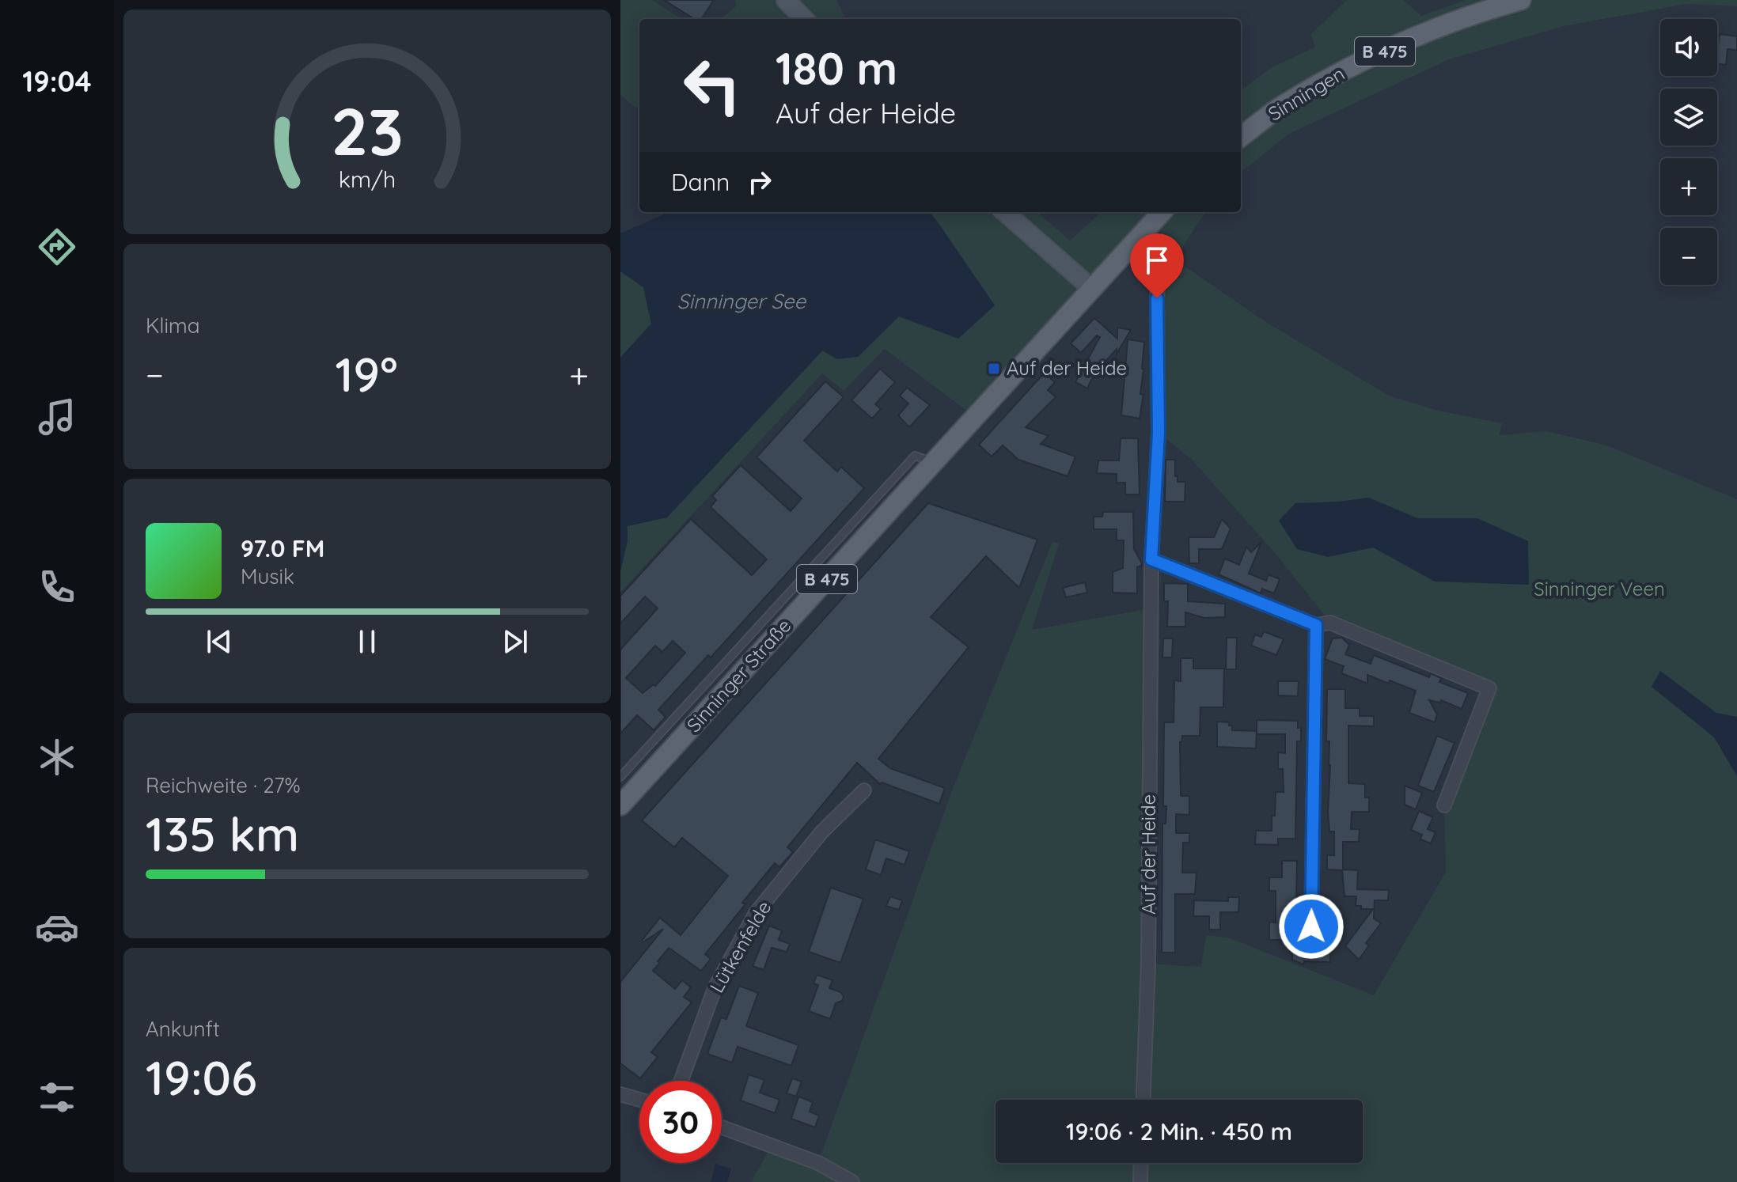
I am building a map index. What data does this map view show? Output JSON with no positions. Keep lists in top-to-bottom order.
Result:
{
  "streets": {
    "main road": ["B 475", "Sinningen", "Sinninger Straße"],
    "street": ["Auf der Heide", "Lütkenfelde"]
  },
  "crossings": [
    ["B 475", "Sinninger Straße"],
    ["B 475", "Auf der Heide"]
  ],
  "water": ["Sinninger See"],
  "parks": ["Sinninger Veen"],
  "places": {
    "transit": ["Auf der Heide"]
  },
  "page": {
    "tabs": "19:04",
    "map_buttons": ["+", "−"],
    "turn": ["180 m", "Auf der Heide"],
    "then": "Dann",
    "tile": [
      "Klima",
      ["Reichweite · 27%", "135 km"],
      ["Ankunft", "19:06"]
    ],
    "heat": ["−", "19°", "+"],
    "song": ["97.0 FM", "Musik"],
    "limit": "30",
    "trip": "19:06 · 2 Min. · 450 m",
    "gauge": ["23", "km/h"]
  }
}
